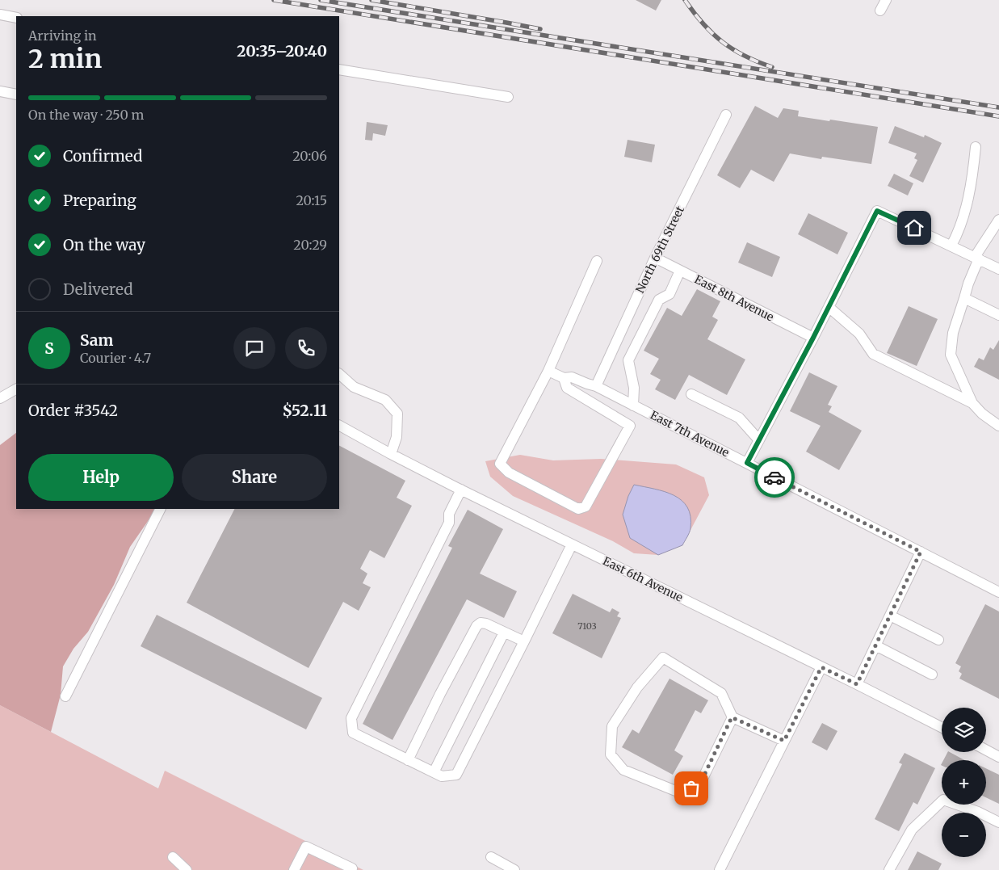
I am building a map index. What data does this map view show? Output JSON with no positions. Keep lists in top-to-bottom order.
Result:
{
  "streets": {
    "street": [
      "North 69th Street",
      "East 8th Avenue",
      "East 7th Avenue",
      "East 6th Avenue"
    ]
  },
  "crossings": [
    ["North 69th Street", "East 8th Avenue"],
    ["North 69th Street", "East 7th Avenue"]
  ],
  "house_numbers": ["7103"],
  "page": {
    "heading": ["2 min", "Arriving in", "20:35–20:40"],
    "panel": [
      "Sam",
      "Courier · 4.7",
      "Order #3542",
      "$52.11"
    ],
    "bar": "On the way · 250 m",
    "list": [
      ["Confirmed", "20:06"],
      ["Preparing", "20:15"],
      ["On the way", "20:29"],
      "Delivered"
    ],
    "round": "S",
    "buttons": ["Help", "Share"],
    "map_buttons": ["+", "−"]
  }
}
